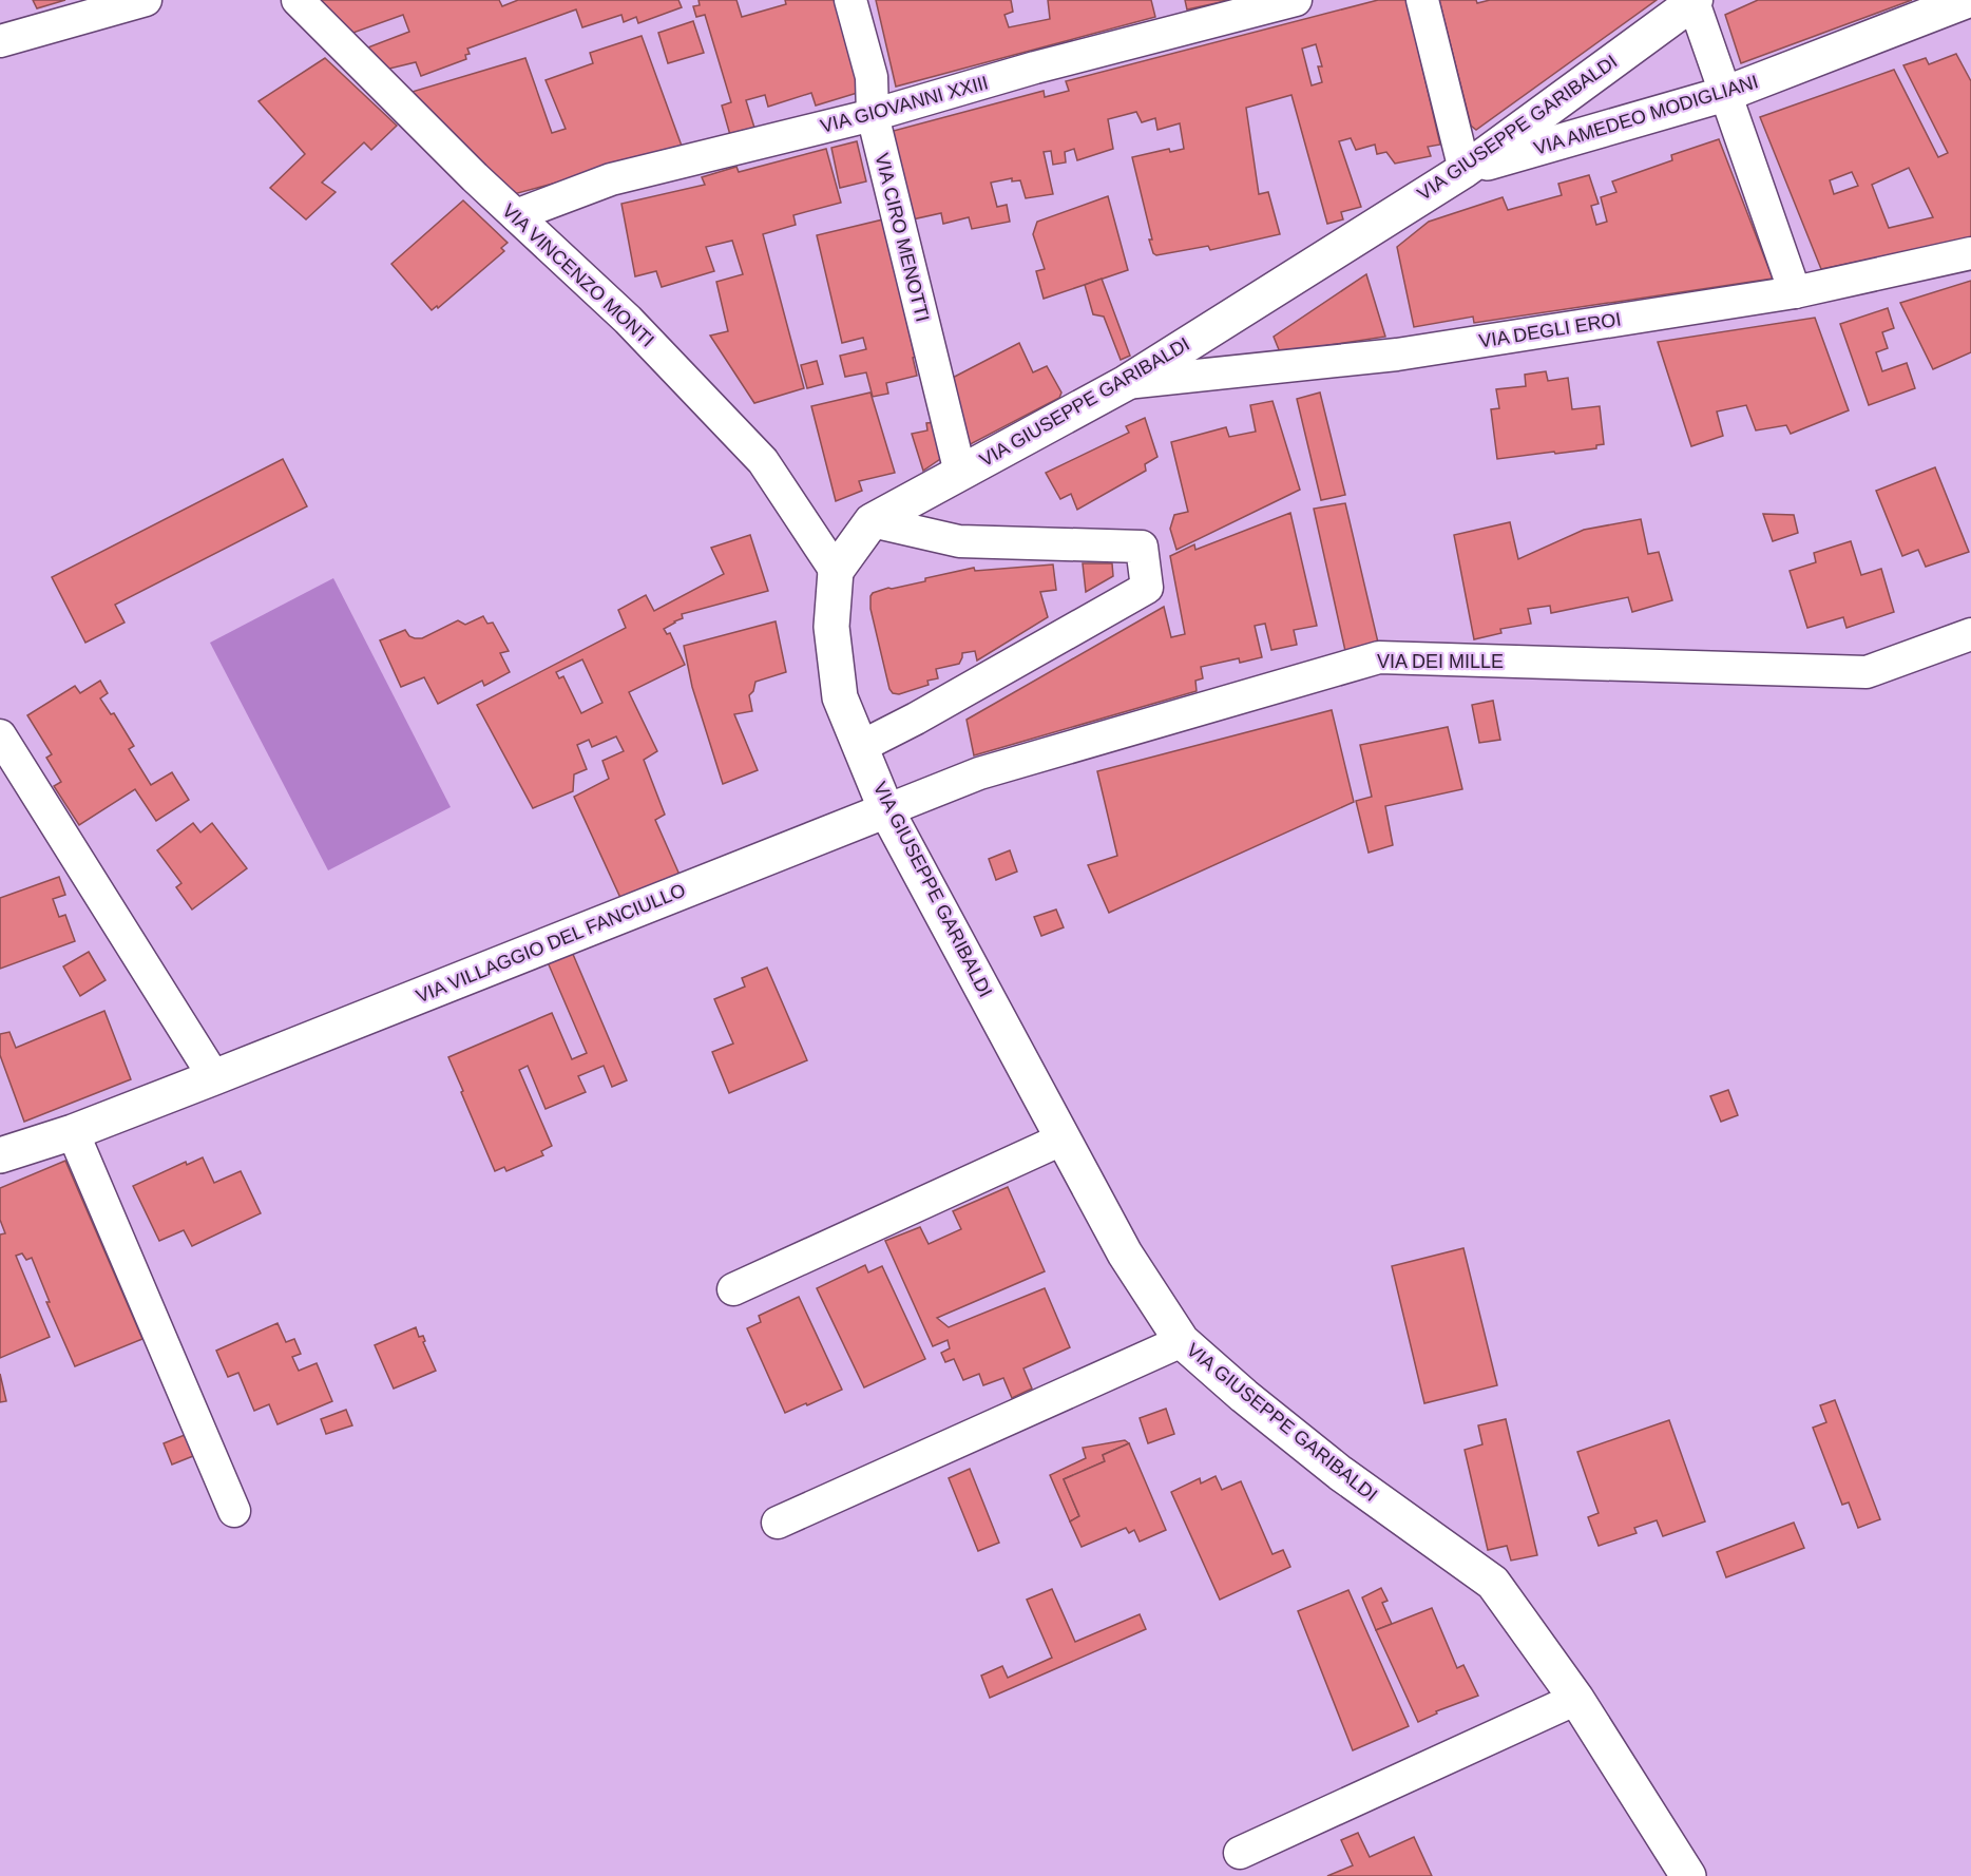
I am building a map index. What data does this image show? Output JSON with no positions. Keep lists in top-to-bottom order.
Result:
{
  "streets": {
    "street": [
      "VIA GIOVANNI XXIII",
      "VIA AMEDEO MODIGLIANI",
      "VIA GIUSEPPE GARIBALDI",
      "VIA CIRO MENOTTI",
      "VIA VINCENZO MONTI",
      "VIA DEGLI EROI",
      "VIA DEI MILLE",
      "VIA VILLAGGIO DEL FANCIULLO"
    ]
  },
  "crossings": [
    ["VIA GIOVANNI XXIII", "VIA CIRO MENOTTI"],
    ["VIA GIOVANNI XXIII", "VIA VINCENZO MONTI"],
    ["VIA AMEDEO MODIGLIANI", "VIA GIUSEPPE GARIBALDI"],
    ["VIA GIUSEPPE GARIBALDI", "VIA CIRO MENOTTI"],
    ["VIA GIUSEPPE GARIBALDI", "VIA VINCENZO MONTI"],
    ["VIA GIUSEPPE GARIBALDI", "VIA DEGLI EROI"],
    ["VIA GIUSEPPE GARIBALDI", "VIA DEI MILLE"],
    ["VIA GIUSEPPE GARIBALDI", "VIA VILLAGGIO DEL FANCIULLO"],
    ["VIA DEI MILLE", "VIA VILLAGGIO DEL FANCIULLO"]
  ]
}
